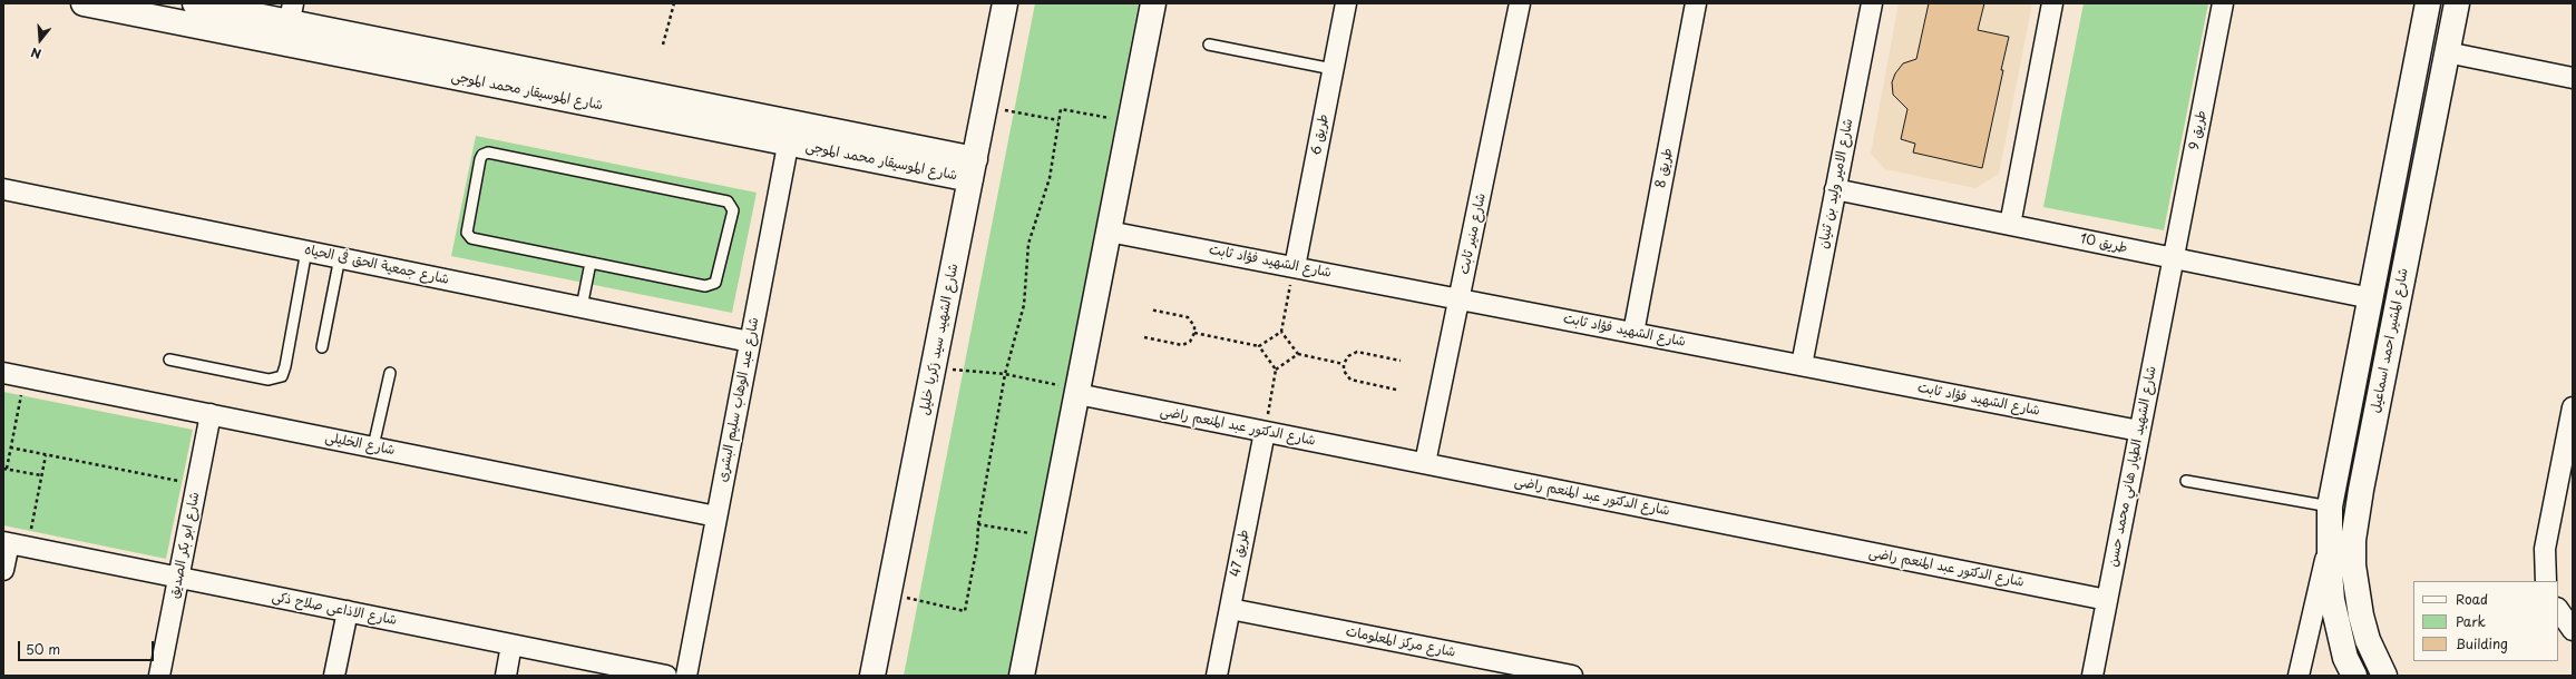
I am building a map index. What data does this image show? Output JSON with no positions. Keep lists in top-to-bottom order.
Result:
{
  "streets": {
    "street": [
      "شارع الموسيقار محمد الموجى",
      "طريق 9",
      "طريق 6",
      "طريق 8",
      "شارع الامير وليد بن ثنيان",
      "شارع منير ثابت",
      "طريق 10",
      "شارع الشهيد فؤاد ثابت",
      "شارع جمعية الحق فى الحياه",
      "شارع الشهيد سيد زكريا خليل",
      "شارع المشير احمد اسماعيل",
      "شارع عبد الوهاب سليم البشرى",
      "شارع الدكتور عبد المنعم راضى",
      "شارع الخليلى",
      "شارع الشهيد الطيار هاني محمد حسن",
      "شارع ابو بكر الصديق",
      "طريق 47",
      "شارع الاذاعى صلاح ذكى",
      "شارع مركز المعلومات"
    ]
  },
  "crossings": [
    ["شارع الموسيقار محمد الموجى", "شارع الشهيد سيد زكريا خليل"],
    ["شارع الموسيقار محمد الموجى", "شارع عبد الوهاب سليم البشرى"],
    ["طريق 9", "طريق 10"],
    ["طريق 9", "شارع الشهيد الطيار هاني محمد حسن"],
    ["طريق 6", "شارع الشهيد فؤاد ثابت"],
    ["طريق 8", "شارع الشهيد فؤاد ثابت"],
    ["شارع الامير وليد بن ثنيان", "طريق 10"],
    ["شارع الامير وليد بن ثنيان", "شارع الشهيد فؤاد ثابت"],
    ["شارع منير ثابت", "شارع الشهيد فؤاد ثابت"],
    ["شارع منير ثابت", "شارع الدكتور عبد المنعم راضى"],
    ["طريق 10", "شارع المشير احمد اسماعيل"],
    ["طريق 10", "شارع الشهيد الطيار هاني محمد حسن"],
    ["شارع الشهيد فؤاد ثابت", "شارع الشهيد الطيار هاني محمد حسن"],
    ["شارع جمعية الحق فى الحياه", "شارع عبد الوهاب سليم البشرى"],
    ["شارع عبد الوهاب سليم البشرى", "شارع الخليلى"],
    ["شارع الدكتور عبد المنعم راضى", "شارع الشهيد الطيار هاني محمد حسن"],
    ["شارع الدكتور عبد المنعم راضى", "طريق 47"],
    ["شارع الخليلى", "شارع ابو بكر الصديق"],
    ["شارع ابو بكر الصديق", "شارع الاذاعى صلاح ذكى"],
    ["طريق 47", "شارع مركز المعلومات"]
  ],
  "legend": ["Road", "Park", "Building"],
  "scale_bar": "50 m",
  "north": "bottom"
}
